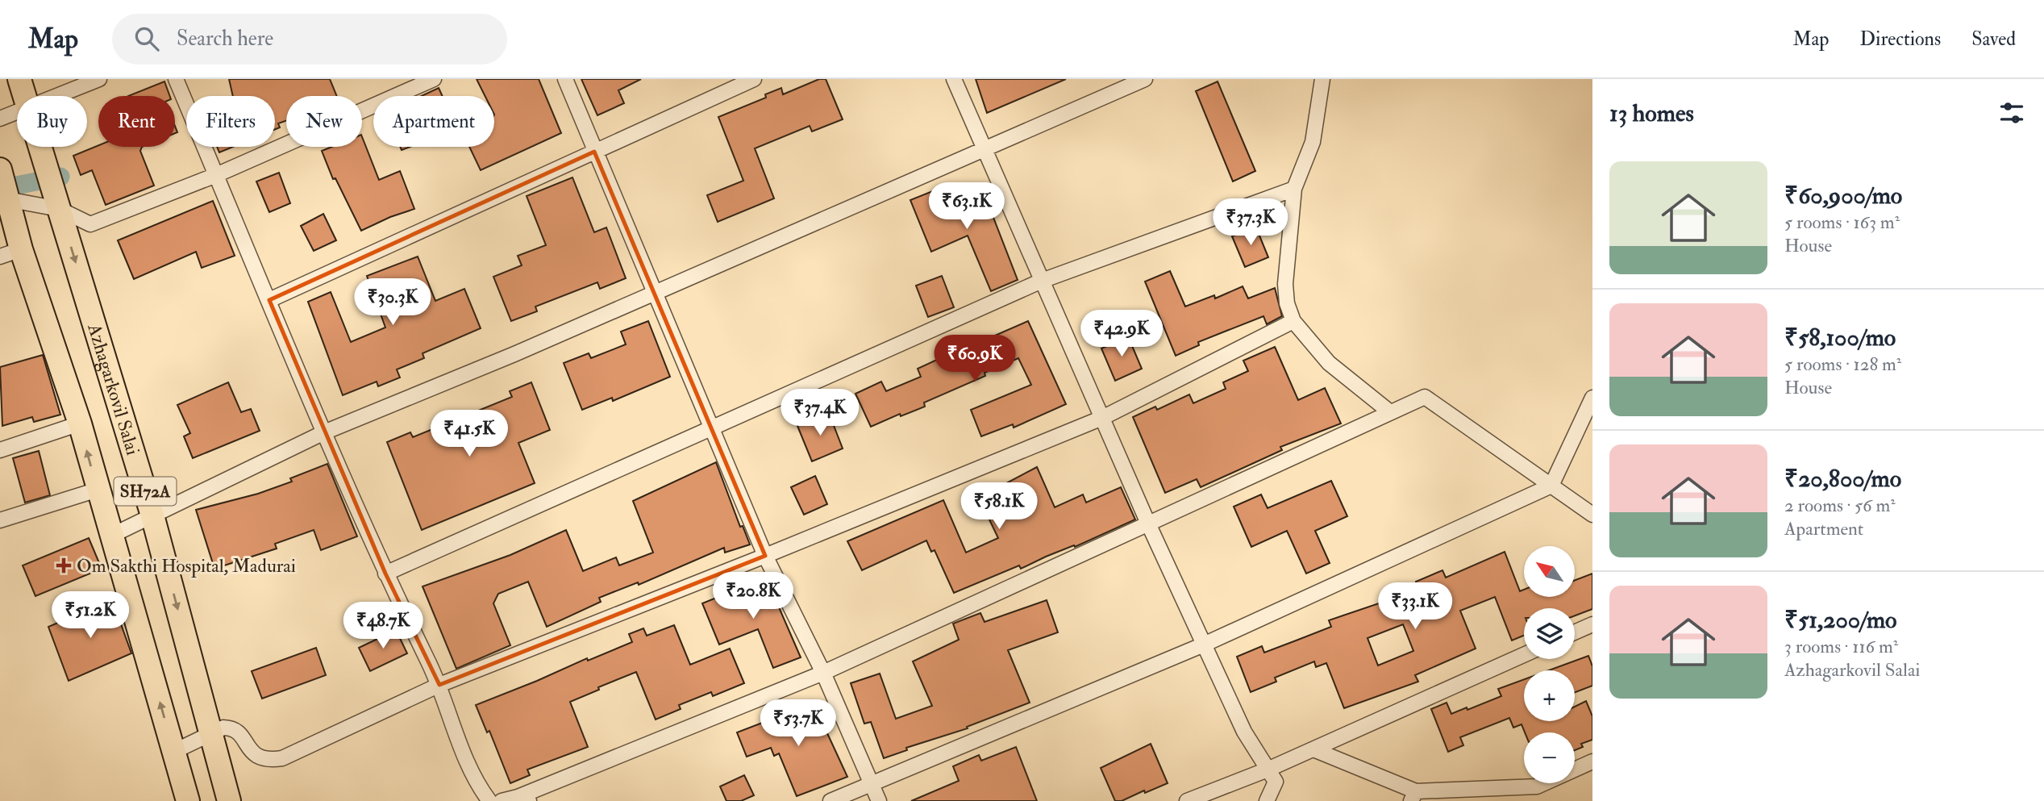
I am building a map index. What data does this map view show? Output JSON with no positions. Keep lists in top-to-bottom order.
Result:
{
  "streets": {
    "main road": ["Azhagarkovil Salai", "SH72A"]
  },
  "places": {
    "health": ["Om Sakthi Hospital, Madurai"]
  },
  "north": "top left",
  "page": {
    "header": "Map",
    "search": "Search here",
    "nav": ["Map", "Directions", "Saved"],
    "heading": "13 homes",
    "chip": [
      "Buy",
      "Rent",
      "Filters",
      "New",
      "Apartment"
    ],
    "list": [
      {
        "name": "₹60,900/mo",
        "note": "5 rooms · 163 m² · House"
      },
      {
        "name": "₹58,100/mo",
        "note": "5 rooms · 128 m² · House"
      },
      {
        "name": "₹20,800/mo",
        "note": "2 rooms · 56 m² · Apartment"
      },
      {
        "name": "₹51,200/mo",
        "note": "3 rooms · 116 m² · Azhagarkovil Salai"
      }
    ],
    "price": [
      "₹63.1K",
      "₹37.3K",
      "₹30.3K",
      "₹42.9K",
      "₹60.9K",
      "₹37.4K",
      "₹41.5K",
      "₹58.1K",
      "₹20.8K",
      "₹33.1K",
      "₹51.2K",
      "₹48.7K",
      "₹53.7K"
    ],
    "map_buttons": ["+", "−"]
  }
}
